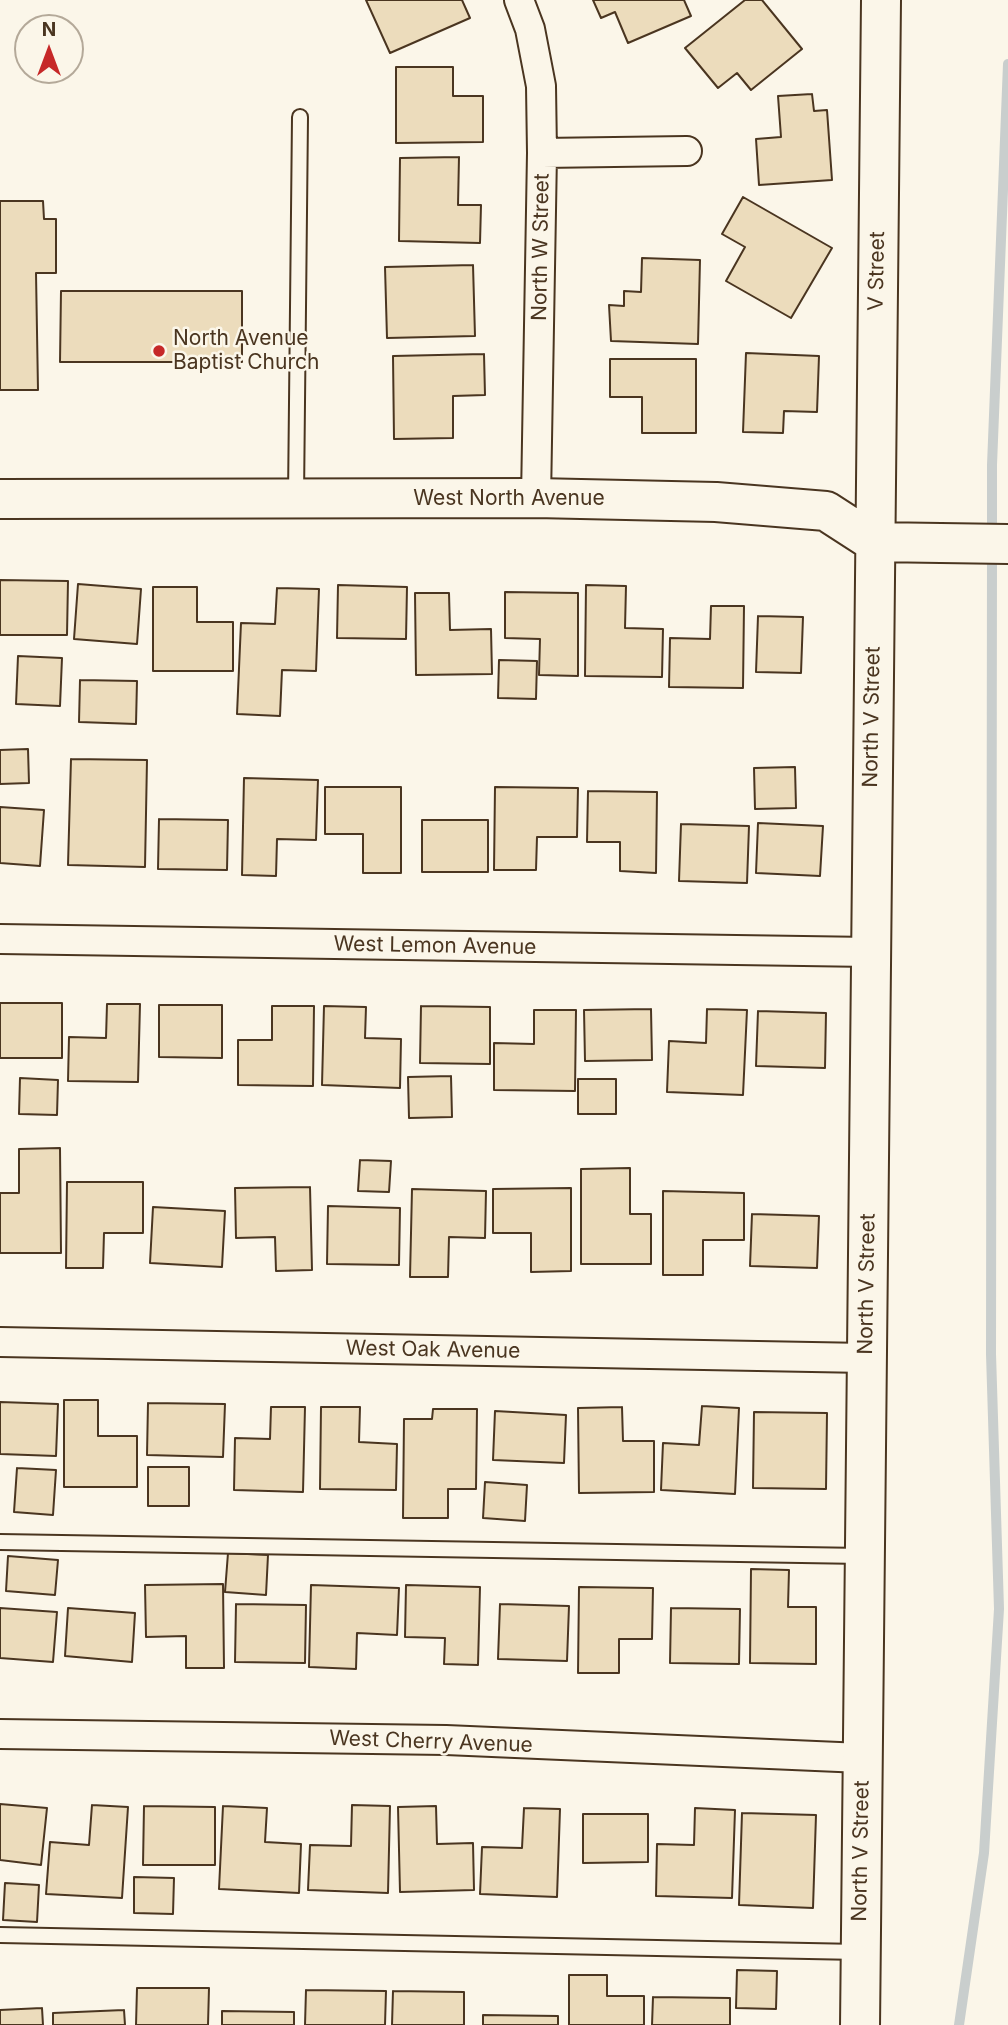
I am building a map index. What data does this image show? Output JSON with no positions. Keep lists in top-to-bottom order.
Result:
{
  "streets": {
    "street": [
      "North W Street",
      "V Street",
      "West North Avenue",
      "North V Street",
      "West Lemon Avenue",
      "West Oak Avenue",
      "West Cherry Avenue"
    ]
  },
  "crossings": [
    ["North W Street", "West North Avenue"],
    ["V Street", "West North Avenue"],
    ["V Street", "North V Street"],
    ["West North Avenue", "North V Street"],
    ["North V Street", "West Lemon Avenue"],
    ["North V Street", "West Oak Avenue"],
    ["North V Street", "West Cherry Avenue"]
  ],
  "places": ["North Avenue Baptist Church"],
  "north": "top"
}
